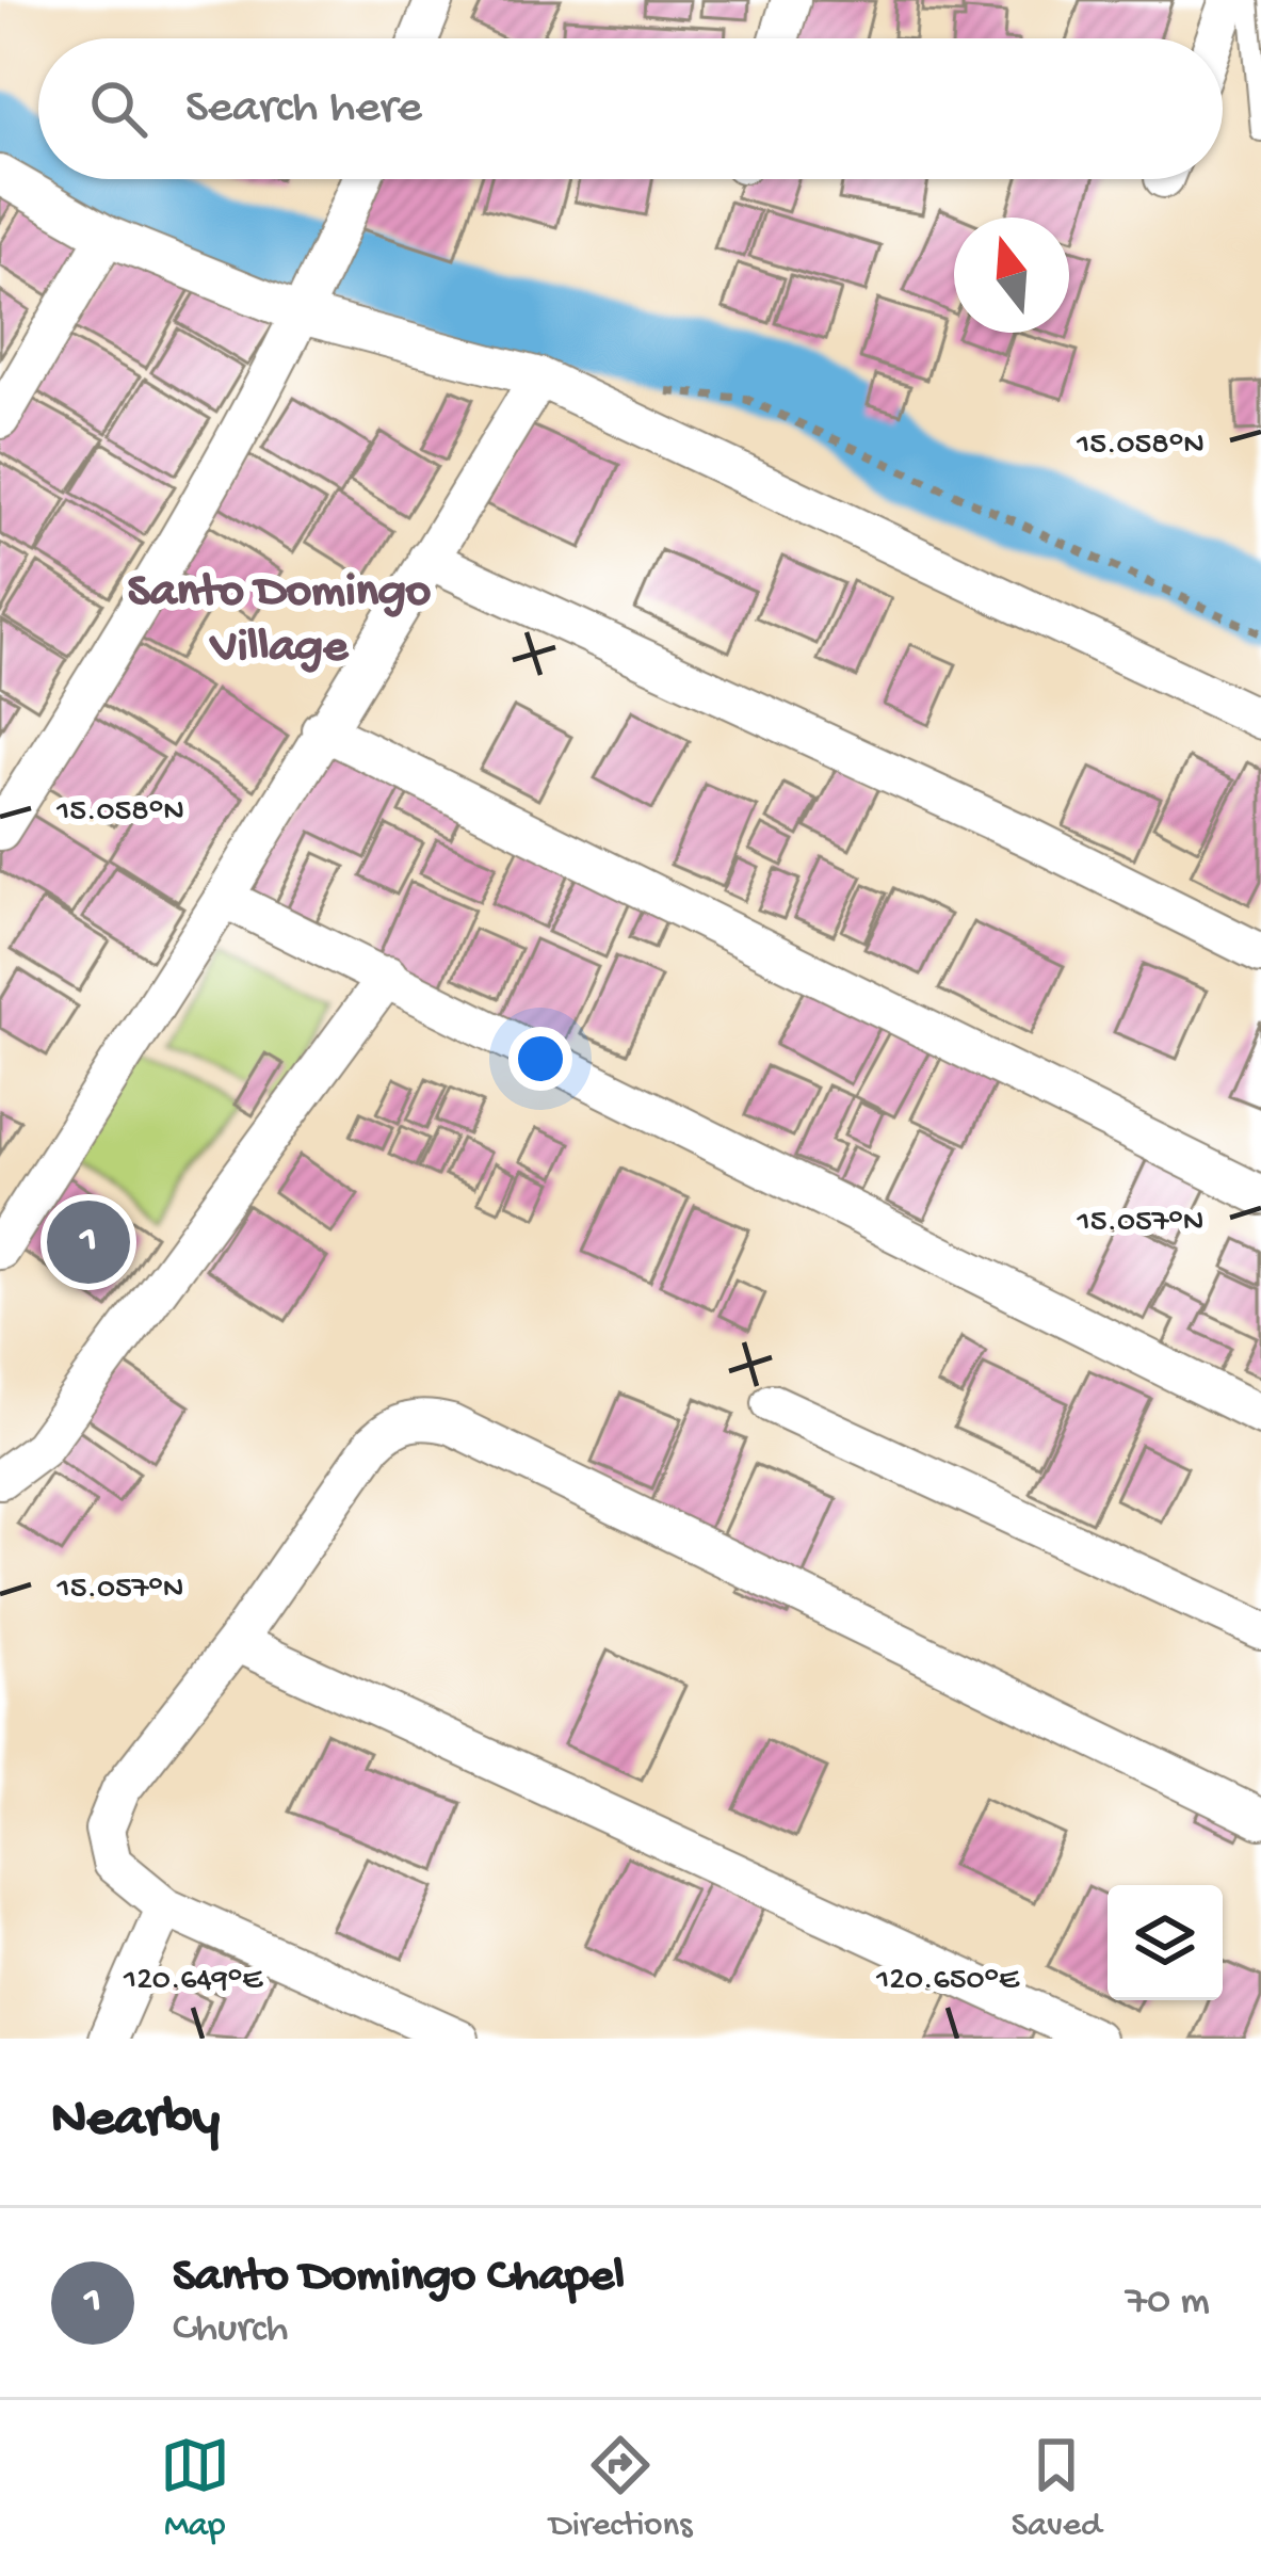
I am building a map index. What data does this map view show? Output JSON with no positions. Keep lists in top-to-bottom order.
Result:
{
  "districts": ["Santo Domingo Village"],
  "north": "top",
  "page": {
    "search": "Search here",
    "pins": "1",
    "heading": "Nearby",
    "list": [
      {
        "mark": "1",
        "name": "Santo Domingo Chapel",
        "note": "Church",
        "value": "70 m"
      }
    ],
    "nav": ["Map", "Directions", "Saved"]
  },
  "coordinates": [
    "15.058°N",
    "15.057°N",
    "120.649°E",
    "120.650°E"
  ]
}
